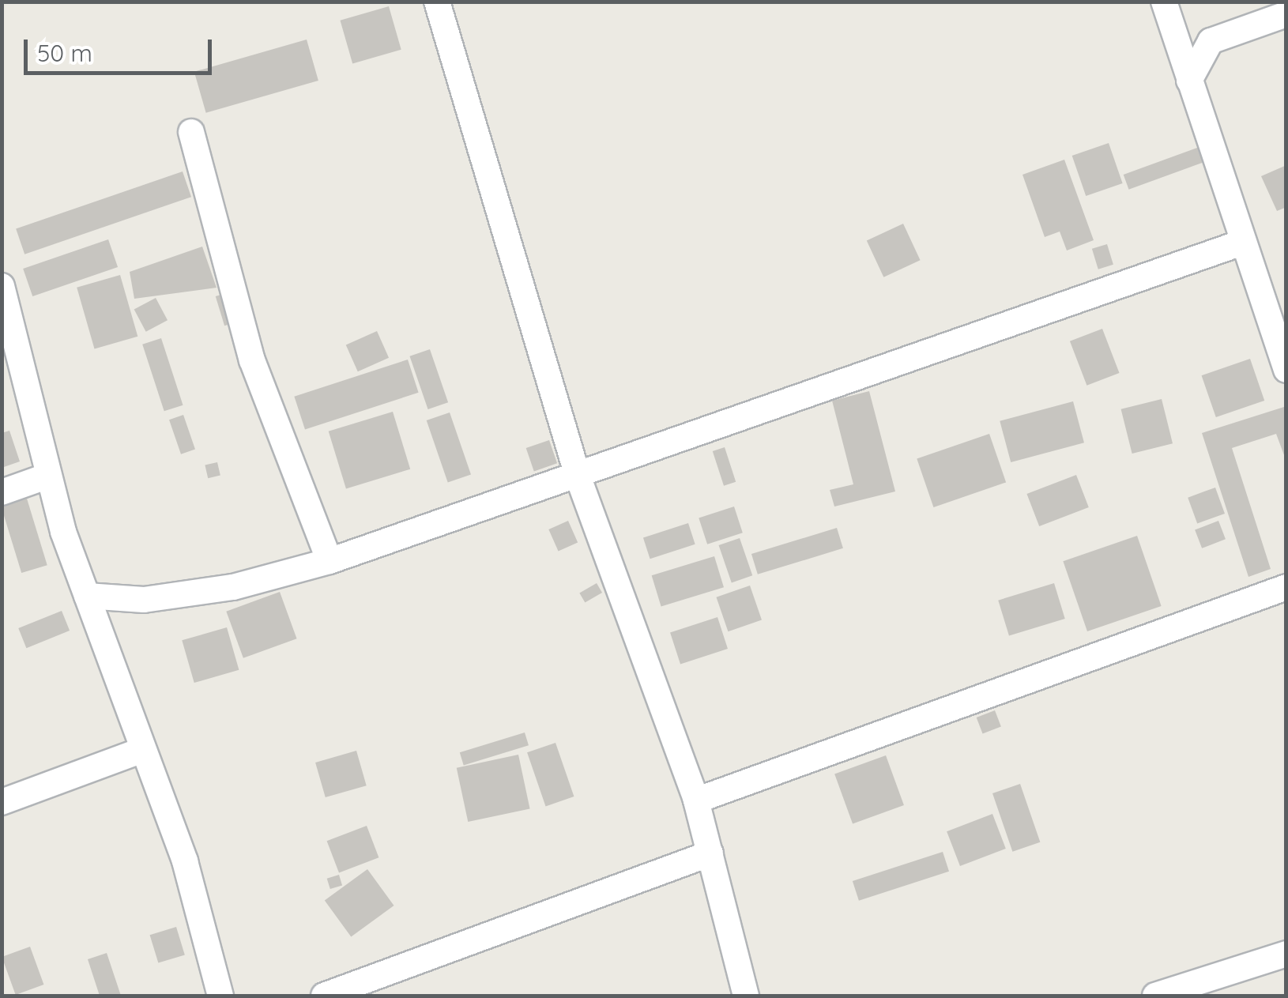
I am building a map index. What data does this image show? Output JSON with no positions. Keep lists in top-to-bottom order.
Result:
{
  "scale_bar": "50 m"
}
